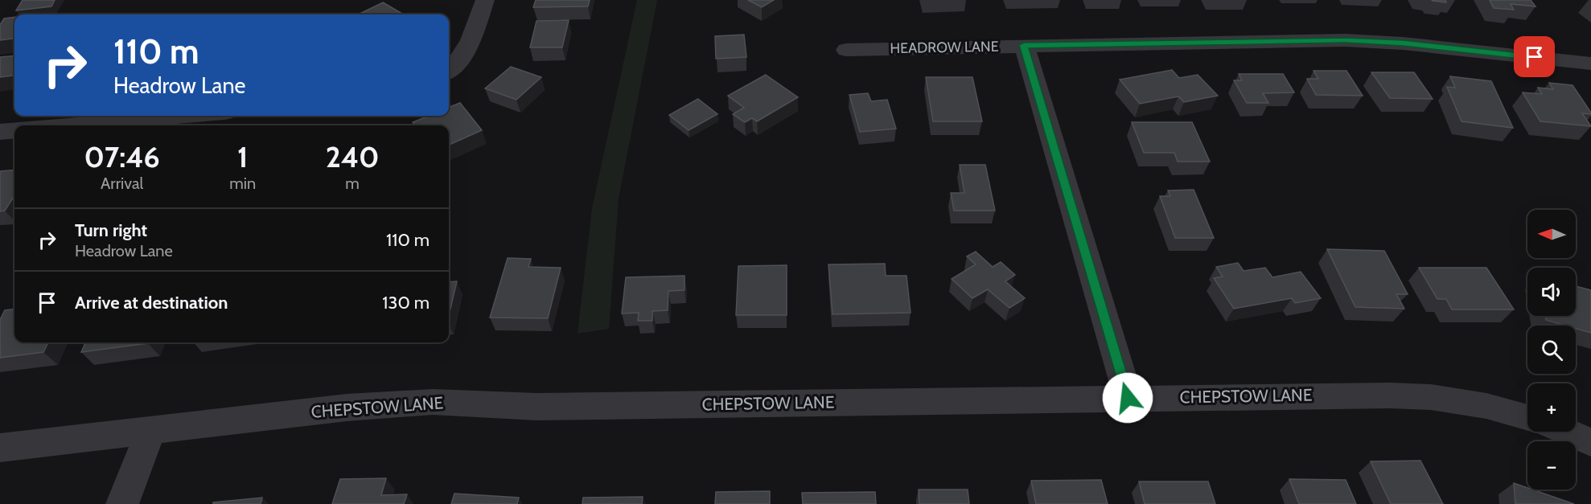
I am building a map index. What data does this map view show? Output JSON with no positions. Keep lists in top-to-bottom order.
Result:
{
  "streets": {
    "street": ["HEADROW LANE", "CHEPSTOW LANE"]
  },
  "north": "left",
  "page": {
    "turn": ["110 m", "Headrow Lane"],
    "eta": [
      "07:46",
      "Arrival",
      "1",
      "min",
      "240",
      "m"
    ],
    "list": [
      {
        "name": "Turn right",
        "note": "Headrow Lane",
        "value": "110 m"
      },
      {
        "name": "Arrive at destination",
        "value": "130 m"
      }
    ],
    "map_buttons": ["+", "−"]
  }
}
